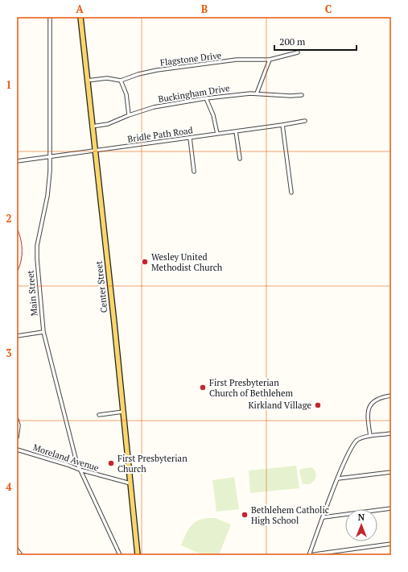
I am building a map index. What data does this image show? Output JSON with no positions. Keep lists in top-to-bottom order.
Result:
{
  "streets": {
    "main road": ["Center Street"],
    "street": [
      "Flagstone Drive",
      "Buckingham Drive",
      "Bridle Path Road",
      "Main Street",
      "Moreland Avenue"
    ]
  },
  "crossings": [
    ["Flagstone Drive", "Center Street"],
    ["Buckingham Drive", "Center Street"],
    ["Bridle Path Road", "Center Street"],
    ["Bridle Path Road", "Main Street"],
    ["Center Street", "Moreland Avenue"],
    ["Main Street", "Moreland Avenue"]
  ],
  "places": [
    "Wesley United Methodist Church",
    "First Presbyterian Church of Bethlehem",
    "Kirkland Village",
    "First Presbyterian Church",
    "Bethlehem Catholic High School"
  ],
  "scale_bar": "200 m",
  "north": "top",
  "grid": {
    "columns": ["A", "B", "C"],
    "rows": [
      "1",
      "2",
      "3",
      "4"
    ]
  }
}
